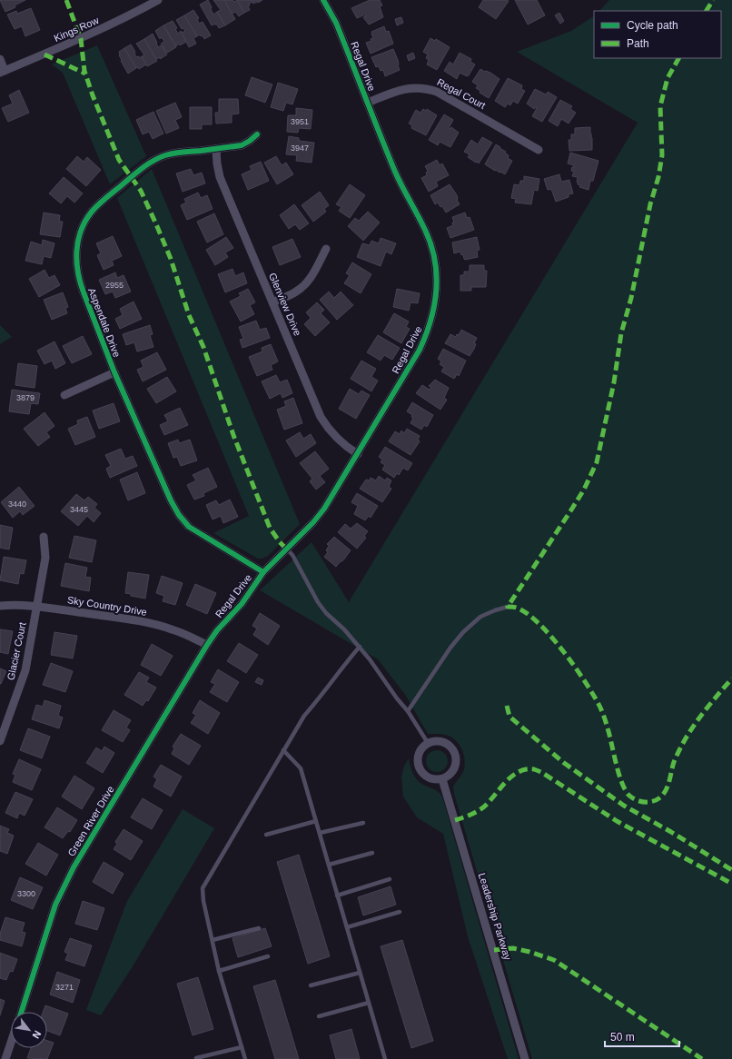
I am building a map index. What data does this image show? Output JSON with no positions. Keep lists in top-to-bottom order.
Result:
{
  "streets": {
    "street": [
      "Kings Row",
      "Regal Drive",
      "Regal Court",
      "Glenview Drive",
      "Aspendale Drive",
      "Sky Country Drive",
      "Glacier Court",
      "Green River Drive",
      "Leadership Parkway"
    ]
  },
  "crossings": [
    ["Regal Drive", "Regal Court"],
    ["Regal Drive", "Glenview Drive"],
    ["Regal Drive", "Aspendale Drive"],
    ["Regal Drive", "Sky Country Drive"],
    ["Regal Drive", "Green River Drive"],
    ["Glenview Drive", "Aspendale Drive"],
    ["Sky Country Drive", "Glacier Court"],
    ["Sky Country Drive", "Green River Drive"]
  ],
  "house_numbers": [
    "3951",
    "3947",
    "2955",
    "3879",
    "3440",
    "3445",
    "3300",
    "3271"
  ],
  "legend": ["Cycle path", "Path"],
  "scale_bar": "50 m",
  "north": "bottom right"
}
